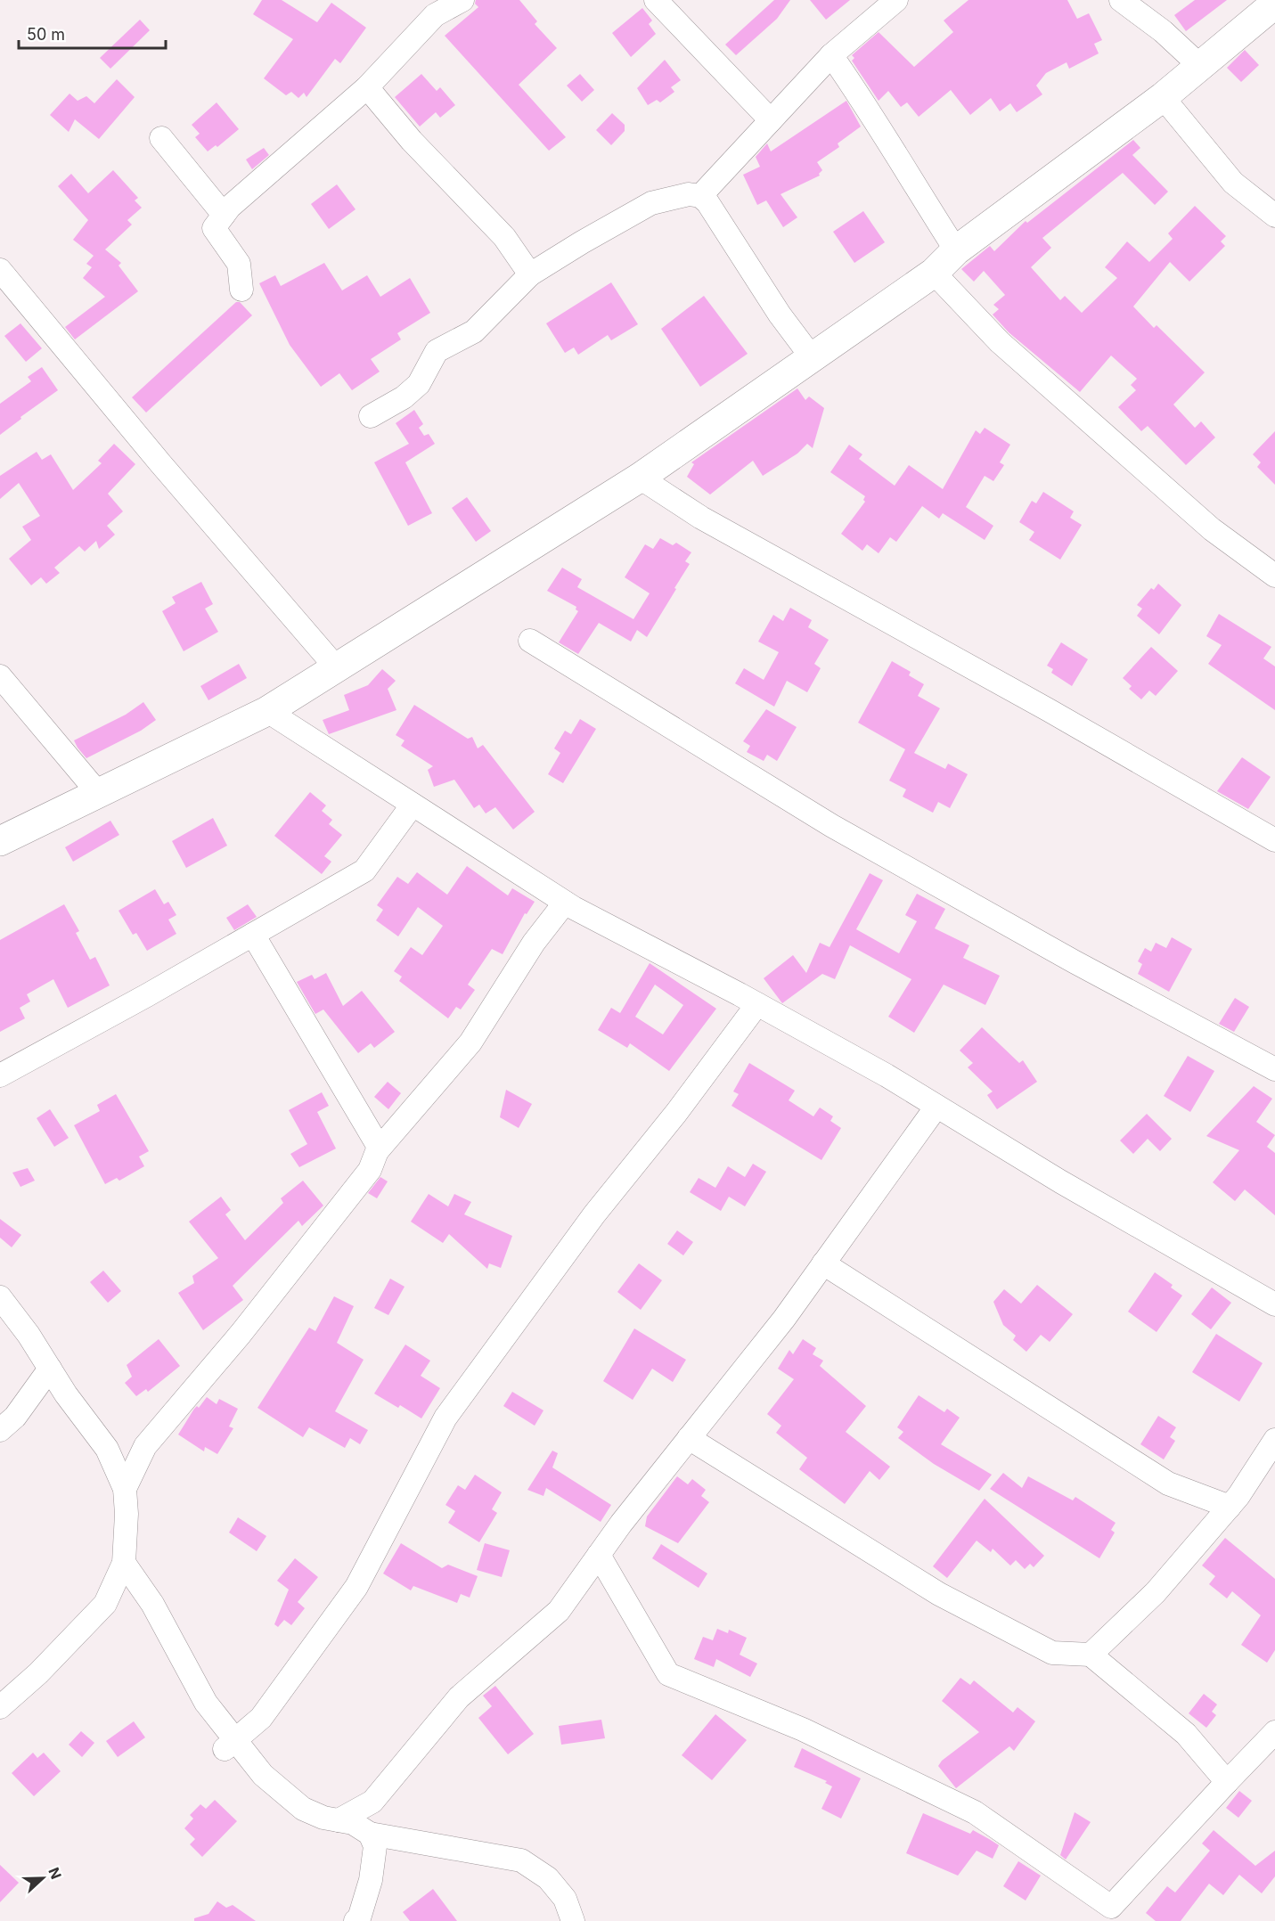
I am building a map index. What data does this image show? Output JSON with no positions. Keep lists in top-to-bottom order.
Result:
{
  "scale_bar": "50 m",
  "north": "right"
}
